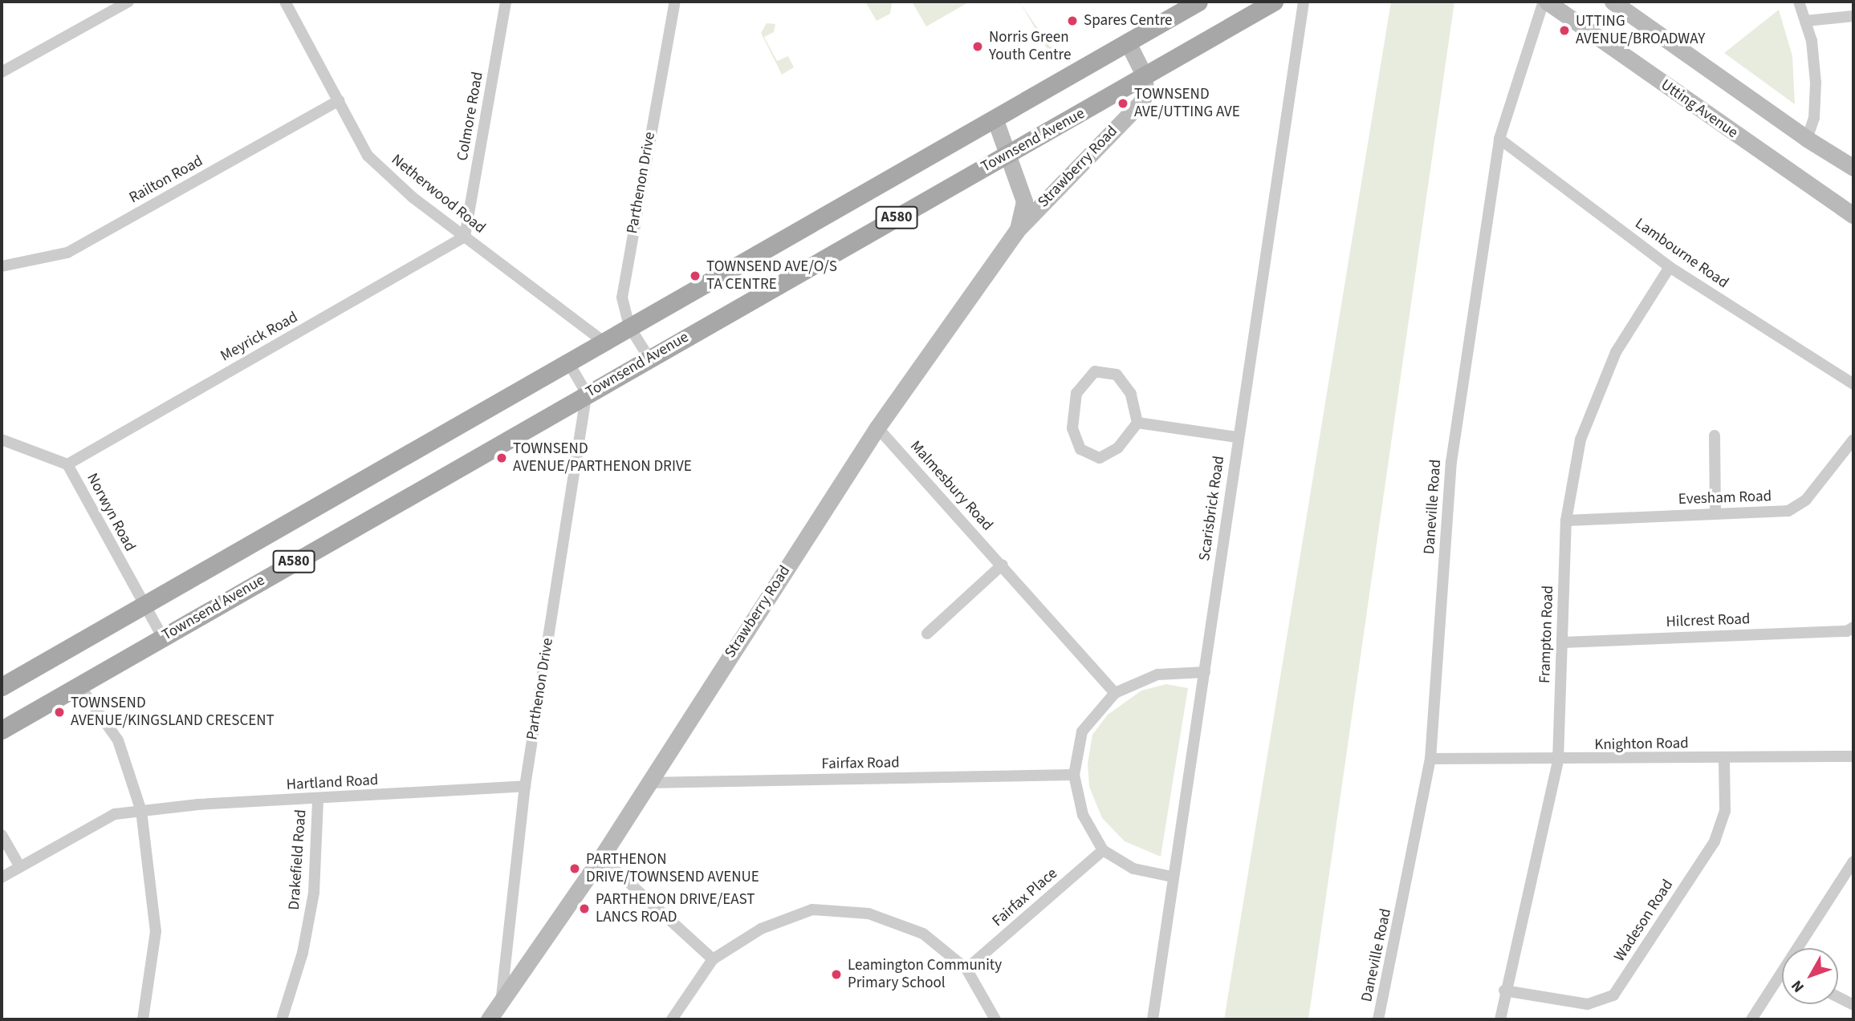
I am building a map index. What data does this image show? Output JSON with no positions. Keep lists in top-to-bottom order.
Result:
{
  "streets": {
    "main road": [
      "Utting Avenue",
      "Townsend Avenue",
      "Strawberry Road",
      "Parthenon Drive",
      "A580"
    ],
    "street": [
      "Colmore Road",
      "Railton Road",
      "Netherwood Road",
      "Lambourne Road",
      "Meyrick Road",
      "Malmesbury Road",
      "Evesham Road",
      "Daneville Road",
      "Scarisbrick Road",
      "Norwyn Road",
      "Hilcrest Road",
      "Frampton Road",
      "Knighton Road",
      "Fairfax Road",
      "Hartland Road",
      "Drakefield Road",
      "Fairfax Place",
      "Wadeson Road"
    ]
  },
  "crossings": [
    ["Utting Avenue", "Daneville Road"],
    ["Colmore Road", "Netherwood Road"],
    ["Colmore Road", "Meyrick Road"],
    ["Townsend Avenue", "Strawberry Road"],
    ["Townsend Avenue", "Parthenon Drive"],
    ["Townsend Avenue", "Norwyn Road"],
    ["Strawberry Road", "Parthenon Drive"],
    ["Strawberry Road", "A580"],
    ["Strawberry Road", "Malmesbury Road"],
    ["Strawberry Road", "Fairfax Road"],
    ["Railton Road", "Netherwood Road"],
    ["Parthenon Drive", "A580"],
    ["Parthenon Drive", "Hartland Road"],
    ["Netherwood Road", "A580"],
    ["Netherwood Road", "Meyrick Road"],
    ["A580", "Norwyn Road"],
    ["Lambourne Road", "Daneville Road"],
    ["Lambourne Road", "Frampton Road"],
    ["Meyrick Road", "Norwyn Road"],
    ["Evesham Road", "Frampton Road"],
    ["Daneville Road", "Knighton Road"],
    ["Hilcrest Road", "Frampton Road"],
    ["Frampton Road", "Knighton Road"],
    ["Frampton Road", "Wadeson Road"],
    ["Knighton Road", "Wadeson Road"],
    ["Hartland Road", "Drakefield Road"]
  ],
  "places": [
    "Spares Centre",
    "UTTING AVENUE/BROADWAY",
    "Norris Green Youth Centre",
    "TOWNSEND AVE/UTTING AVE",
    "TOWNSEND AVE/O/S TA CENTRE",
    "TOWNSEND AVENUE/PARTHENON DRIVE",
    "TOWNSEND AVENUE/KINGSLAND CRESCENT",
    "PARTHENON DRIVE/TOWNSEND AVENUE",
    "PARTHENON DRIVE/EAST LANCS ROAD",
    "Leamington Community Primary School"
  ],
  "north": "bottom left"
}
